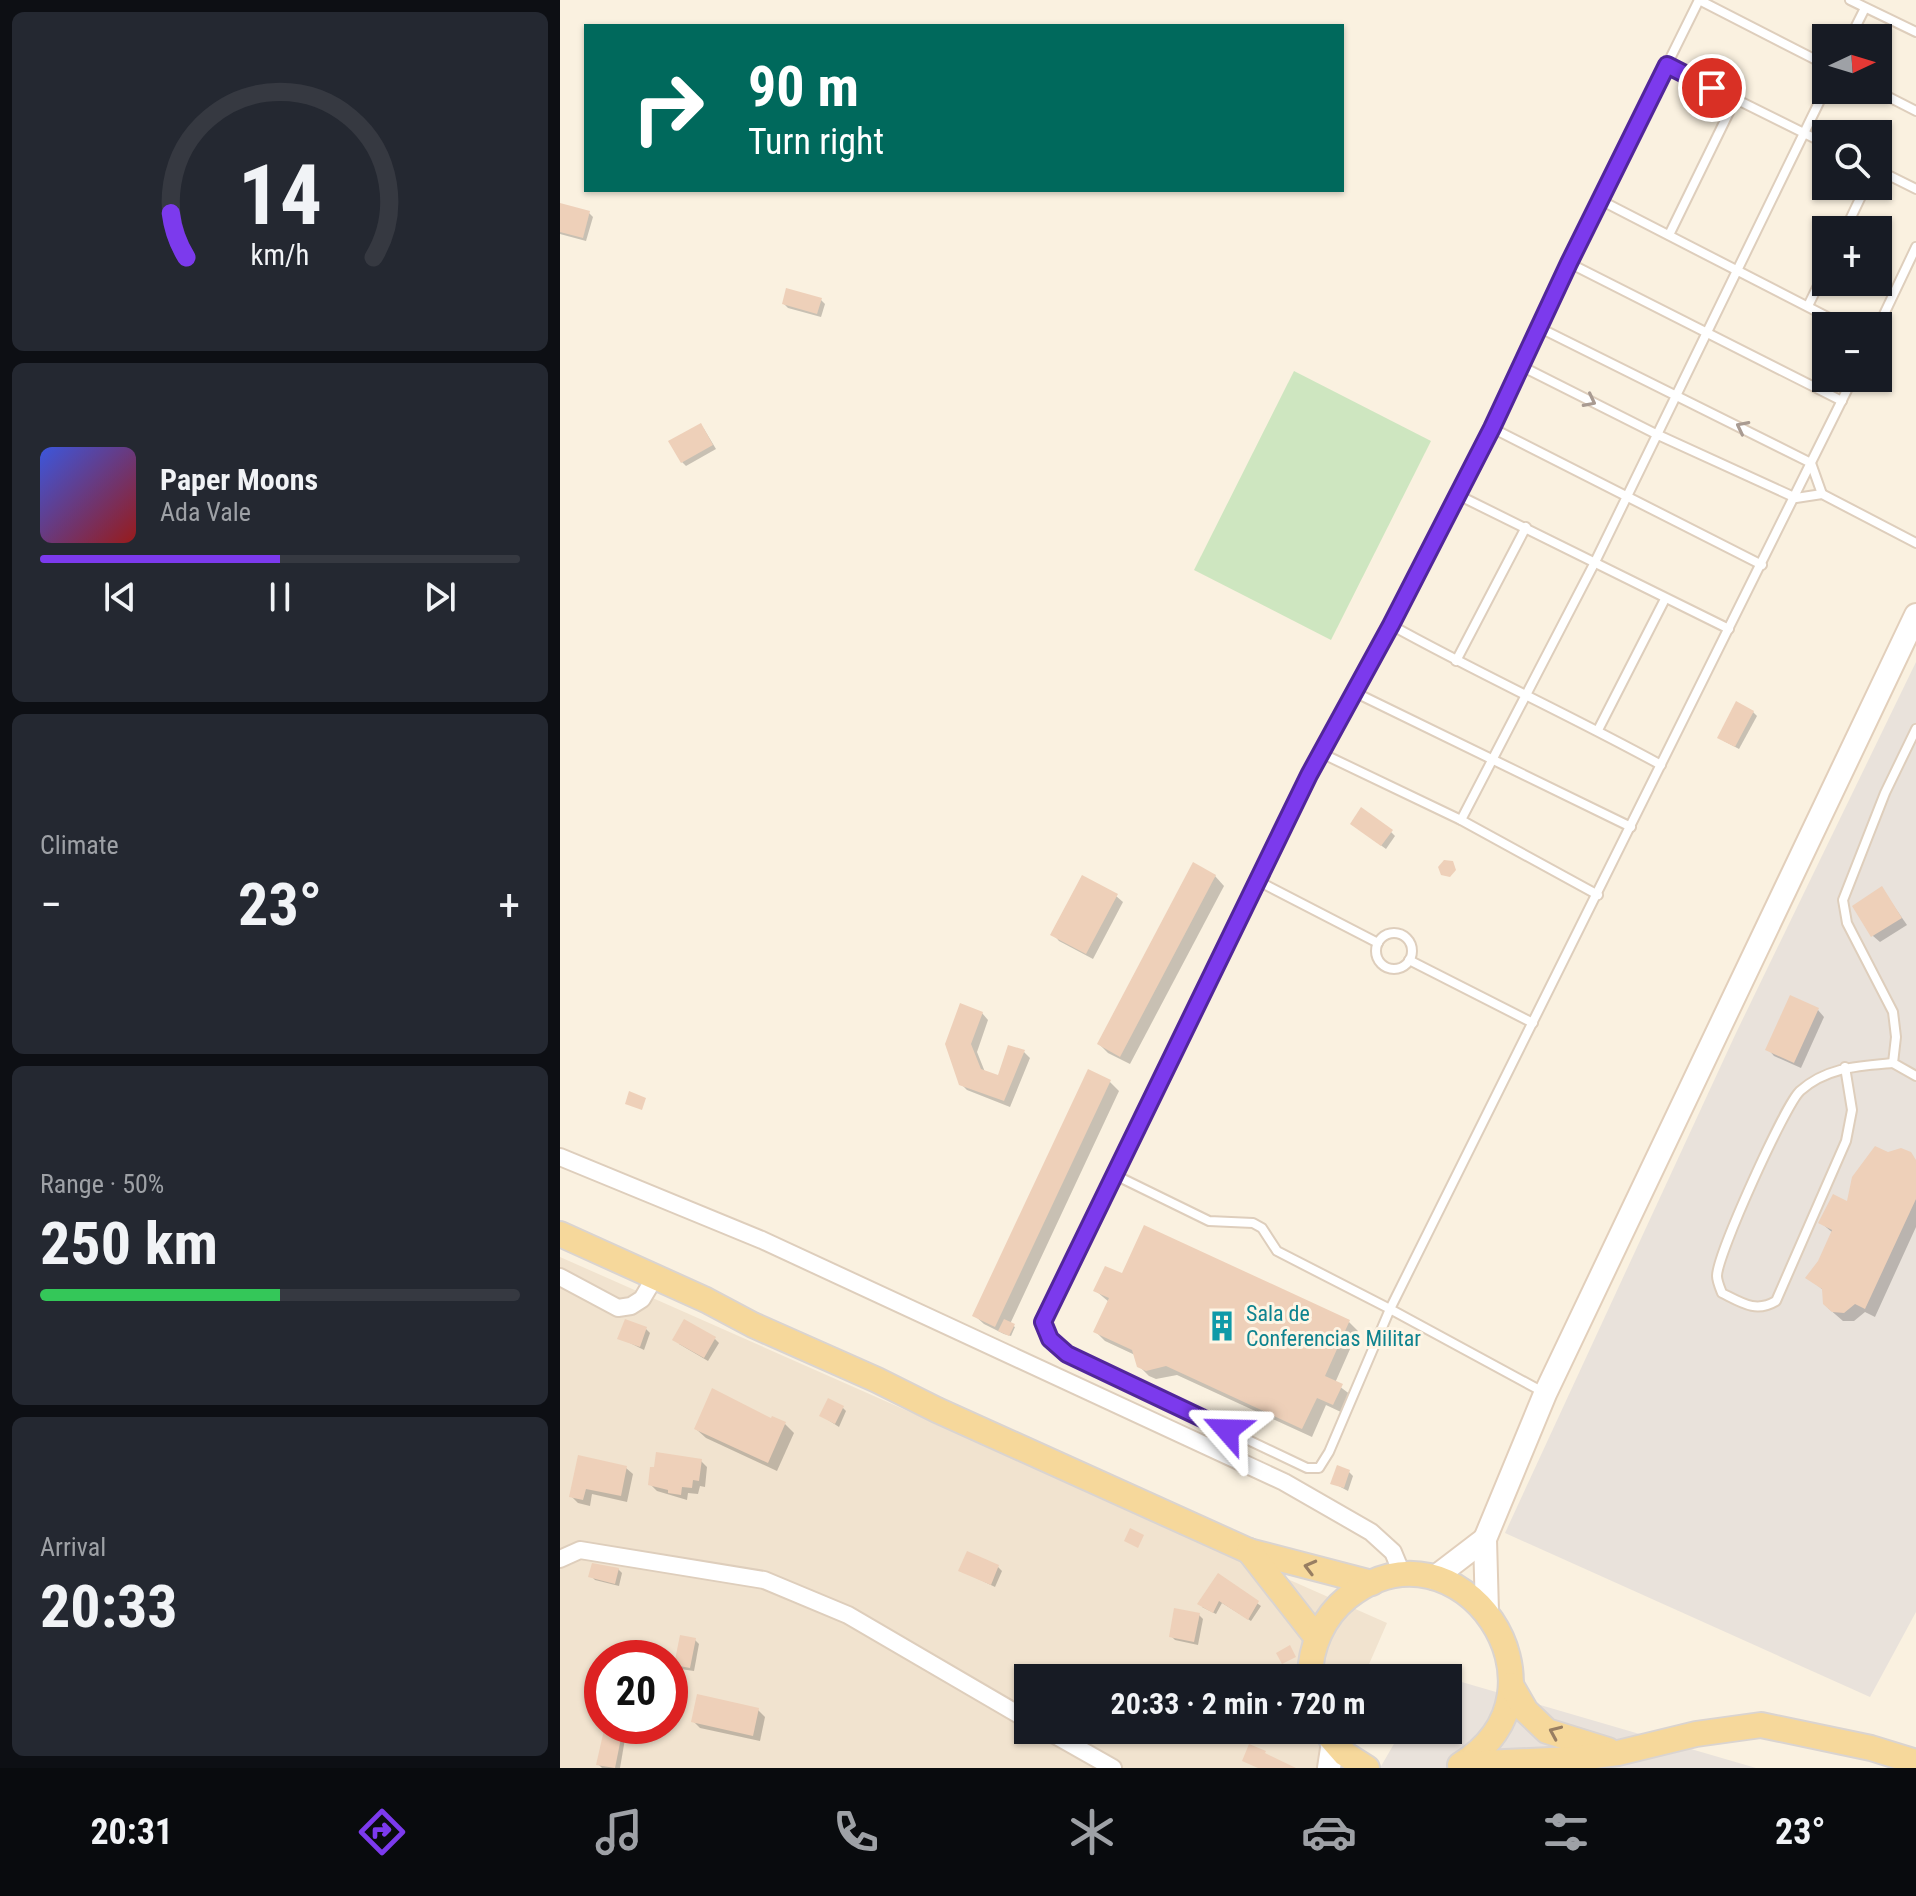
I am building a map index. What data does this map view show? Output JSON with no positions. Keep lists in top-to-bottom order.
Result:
{
  "places": {
    "building": ["Sala de Conferencias Militar"]
  },
  "north": "right",
  "page": {
    "map_buttons": ["+", "−"],
    "turn": ["90 m", "Turn right"],
    "song": ["Paper Moons", "Ada Vale"],
    "tile": [
      "Climate",
      ["Range · 50%", "250 km"],
      ["Arrival", "20:33"]
    ],
    "heat": ["−", "23°", "+"],
    "limit": "20",
    "trip": "20:33 · 2 min · 720 m",
    "tabs": ["20:31", "23°"],
    "gauge": ["14", "km/h"]
  }
}
